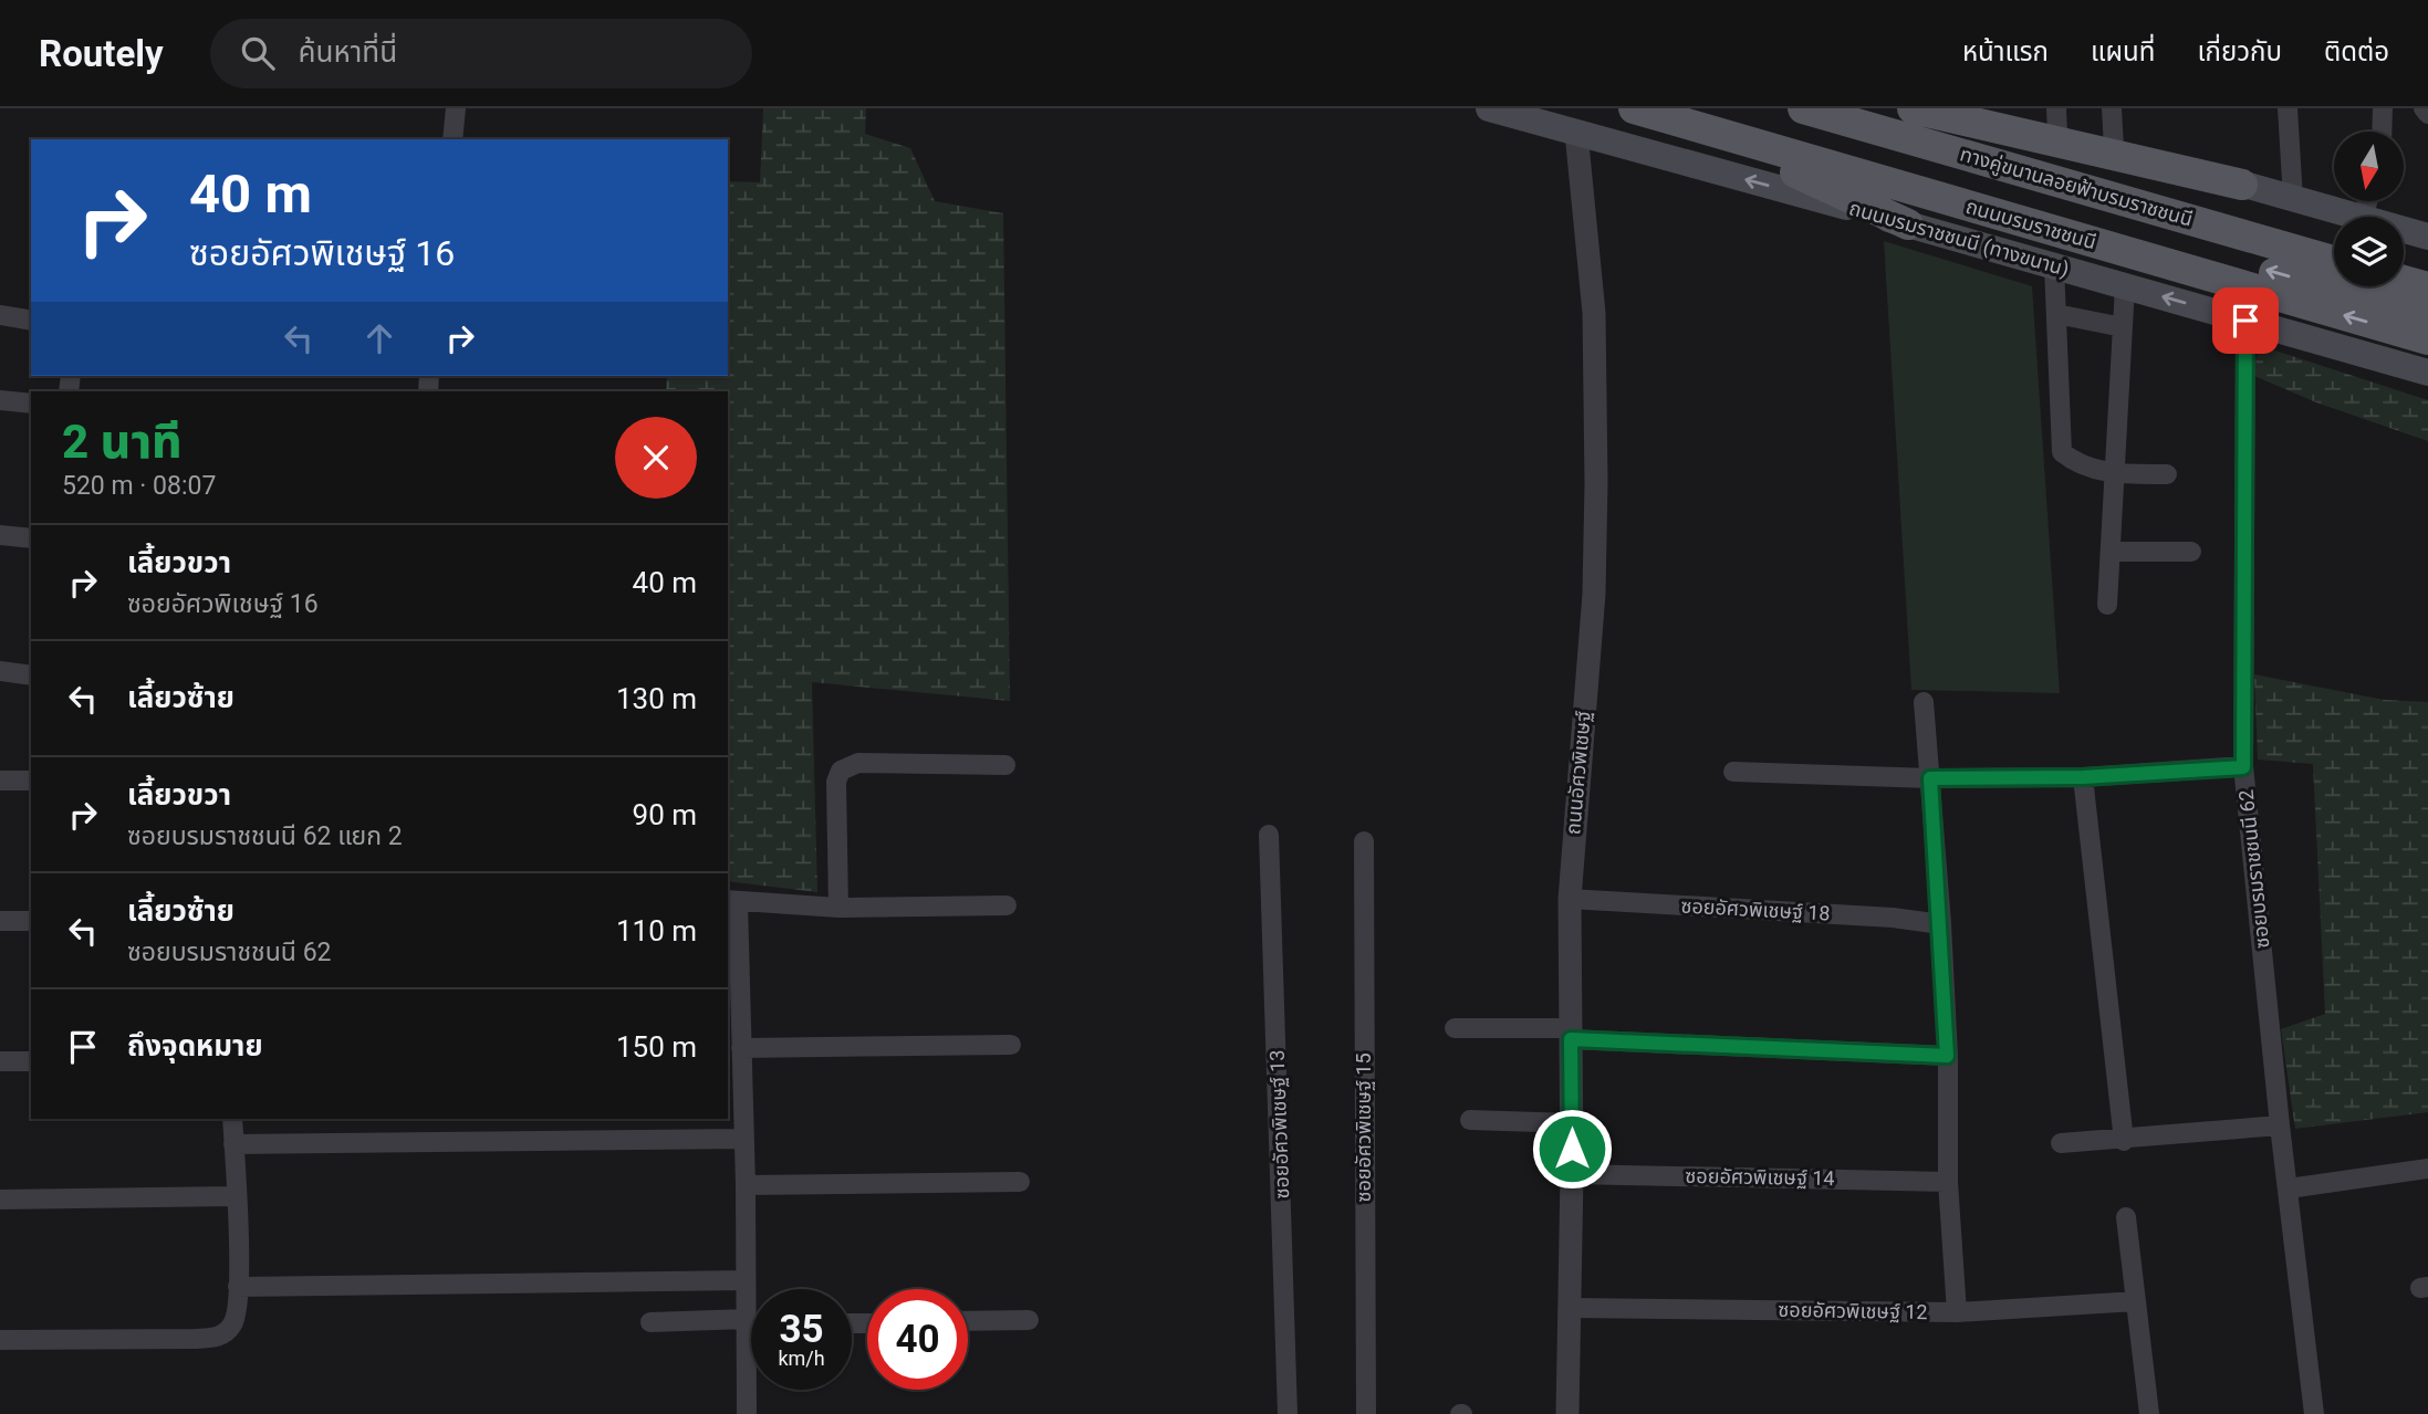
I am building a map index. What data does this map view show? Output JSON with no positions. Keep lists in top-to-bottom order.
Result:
{
  "streets": {
    "main road": ["ทางคู่ขนานลอยฟ้าบรมราชชนนี", "ถนนบรมราชชนนี", "ถนนบรมราชชนนี (ทางขนาน)"],
    "street": [
      "ถนนอัศวพิเชษฐ์",
      "ซอยบรมราชชนนี 62",
      "ซอยอัศวพิเชษฐ์ 18",
      "ซอยอัศวพิเชษฐ์ 13",
      "ซอยอัศวพิเชษฐ์ 15",
      "ซอยอัศวพิเชษฐ์ 14",
      "ซอยอัศวพิเชษฐ์ 12"
    ]
  },
  "crossings": [
    ["ทางคู่ขนานลอยฟ้าบรมราชชนนี", "ถนนบรมราชชนนี"],
    ["ถนนบรมราชชนนี (ทางขนาน)", "ถนนอัศวพิเชษฐ์"],
    ["ถนนบรมราชชนนี (ทางขนาน)", "ซอยบรมราชชนนี 62"],
    ["ถนนอัศวพิเชษฐ์", "ซอยอัศวพิเชษฐ์ 18"],
    ["ถนนอัศวพิเชษฐ์", "ซอยอัศวพิเชษฐ์ 14"],
    ["ถนนอัศวพิเชษฐ์", "ซอยอัศวพิเชษฐ์ 12"]
  ],
  "north": "bottom",
  "page": {
    "header": "Routely",
    "search": "ค้นหาที่นี่",
    "nav": [
      "หน้าแรก",
      "แผนที่",
      "เกี่ยวกับ",
      "ติดต่อ"
    ],
    "turn": ["40 m", "ซอยอัศวพิเชษฐ์ 16"],
    "heading": ["2 นาที", "520 m · 08:07"],
    "list": [
      {
        "name": "เลี้ยวขวา",
        "note": "ซอยอัศวพิเชษฐ์ 16",
        "value": "40 m"
      },
      {
        "name": "เลี้ยวซ้าย",
        "value": "130 m"
      },
      {
        "name": "เลี้ยวขวา",
        "note": "ซอยบรมราชชนนี 62 แยก 2",
        "value": "90 m"
      },
      {
        "name": "เลี้ยวซ้าย",
        "note": "ซอยบรมราชชนนี 62",
        "value": "110 m"
      },
      {
        "name": "ถึงจุดหมาย",
        "value": "150 m"
      }
    ],
    "speed": "35 km/h",
    "limit": "40"
  }
}
